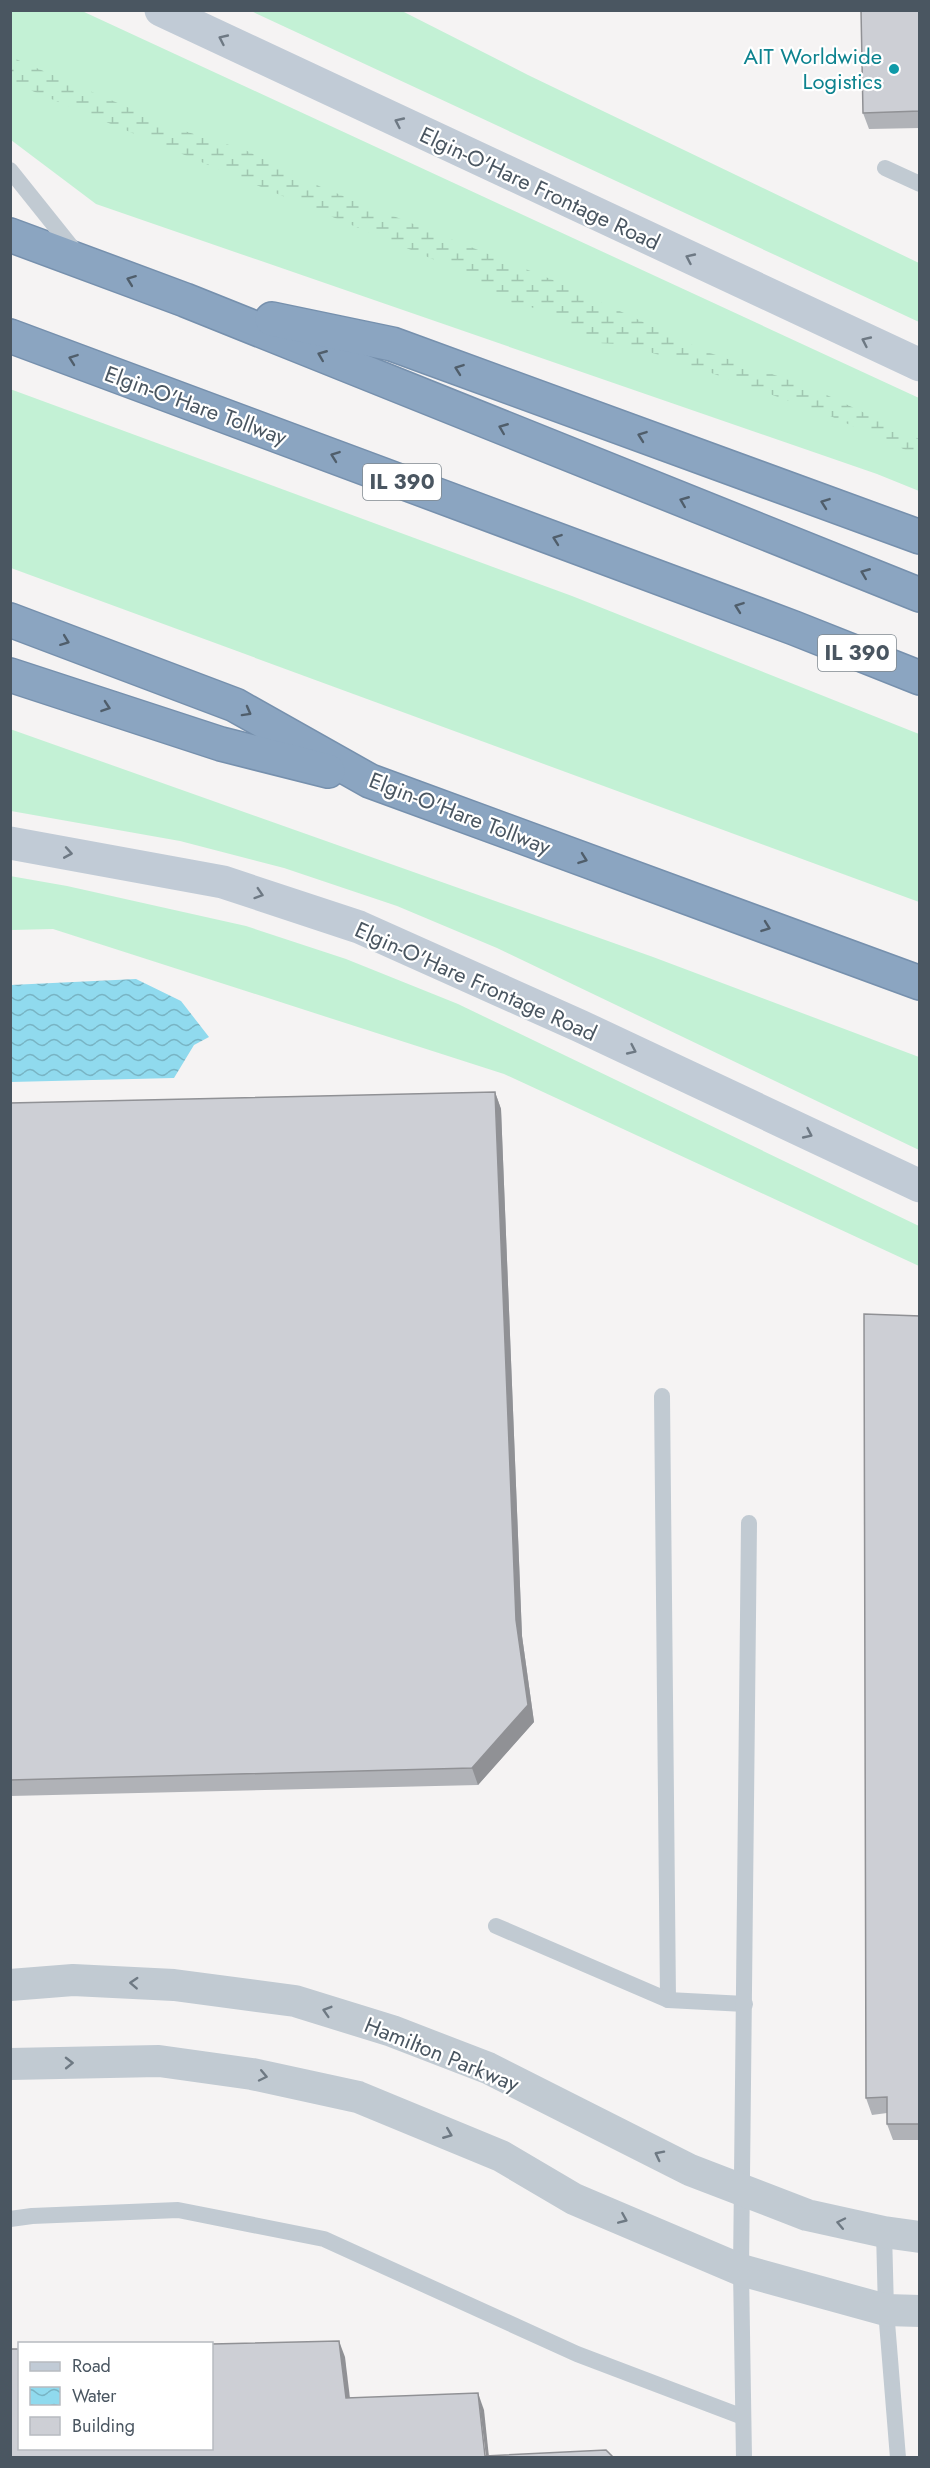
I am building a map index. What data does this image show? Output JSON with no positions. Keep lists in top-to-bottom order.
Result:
{
  "streets": {
    "highway": ["Elgin-O'Hare Tollway", "IL 390"],
    "main road": ["Elgin-O'Hare Frontage Road"],
    "street": ["Hamilton Parkway"]
  },
  "places": ["AIT Worldwide Logistics"],
  "legend": ["Road", "Water", "Building"]
}
